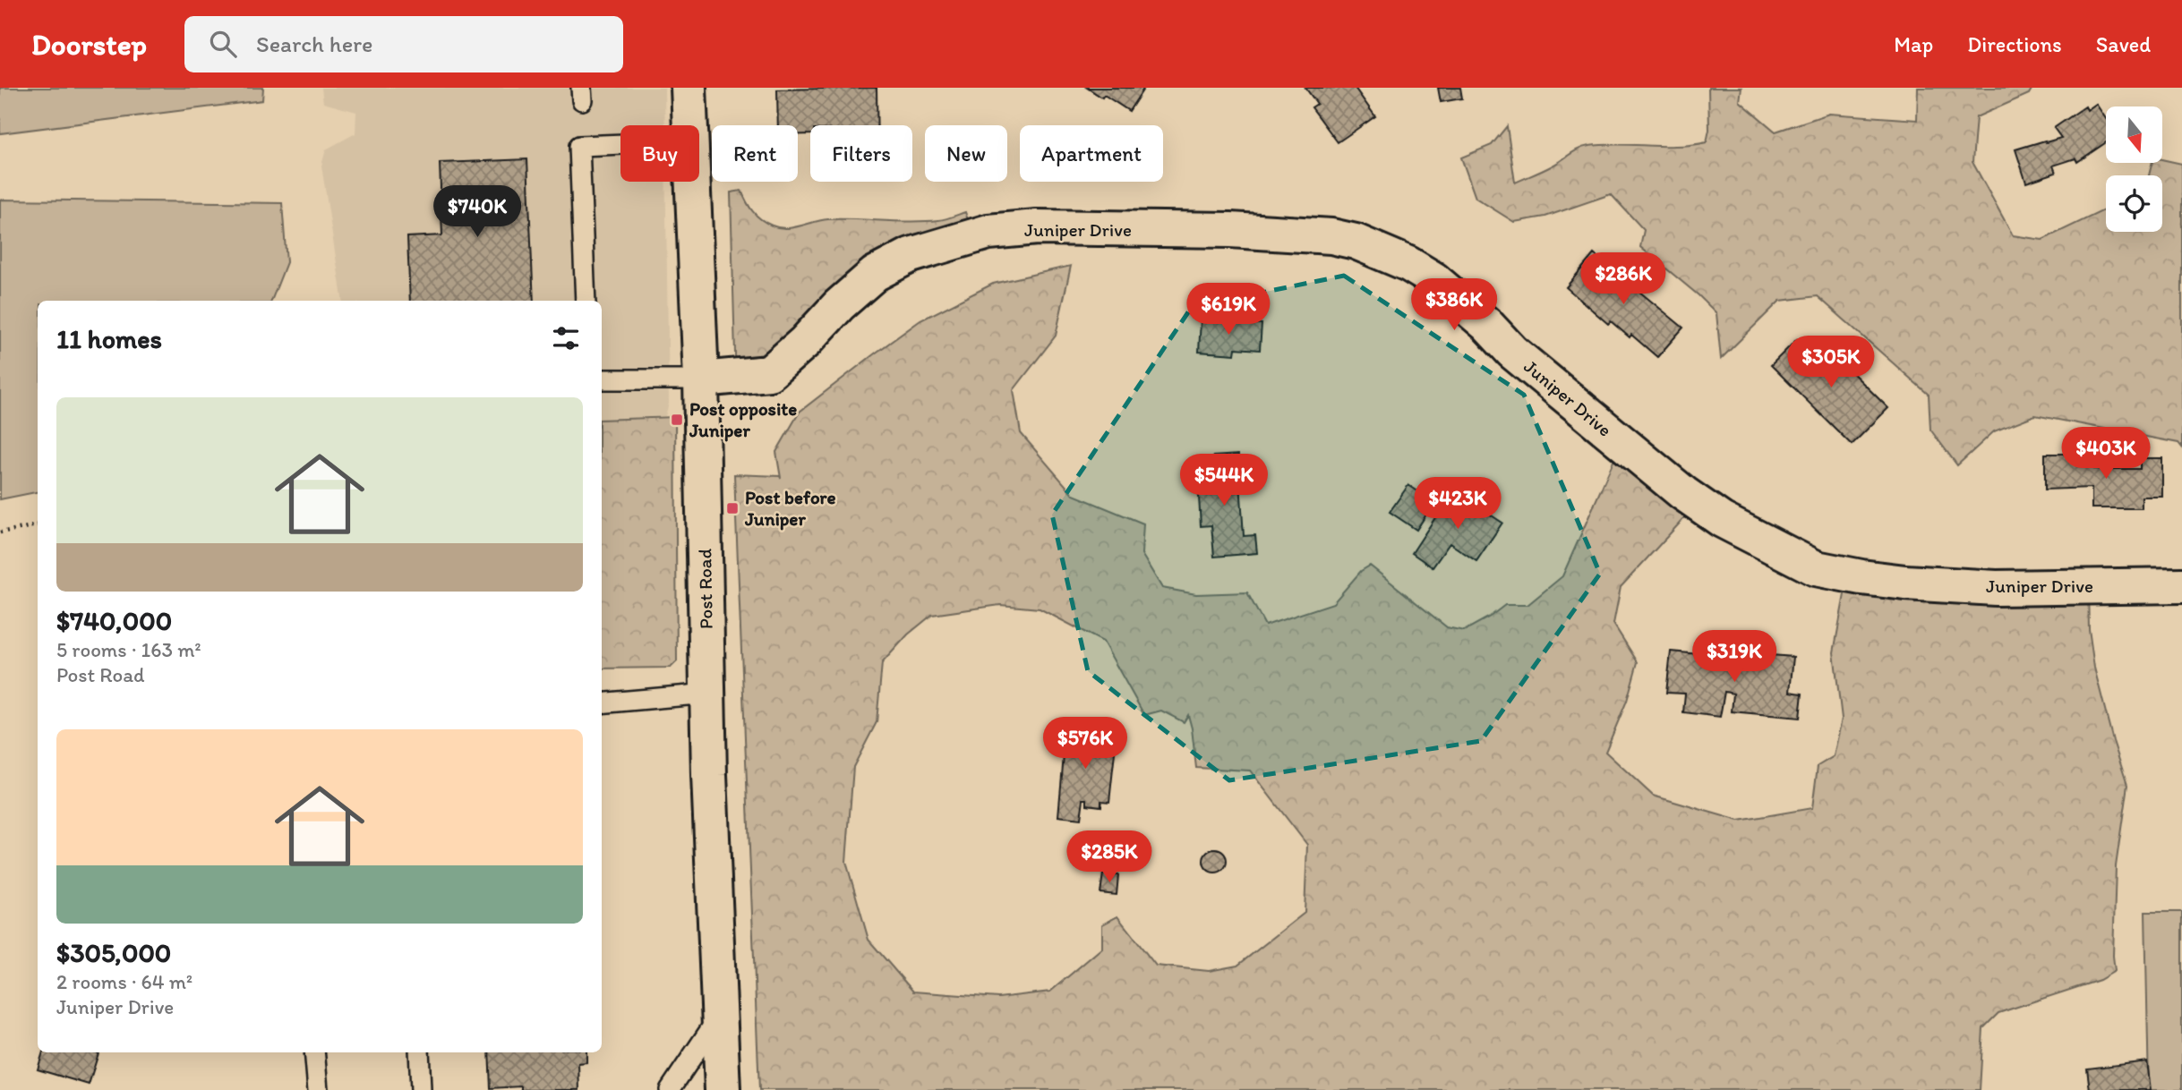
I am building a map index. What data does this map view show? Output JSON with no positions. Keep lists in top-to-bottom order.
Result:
{
  "streets": {
    "street": ["Juniper Drive", "Post Road"]
  },
  "crossings": [
    ["Juniper Drive", "Post Road"]
  ],
  "places": {
    "transit": ["Post opposite Juniper", "Post before Juniper"]
  },
  "north": "bottom",
  "page": {
    "header": "Doorstep",
    "search": "Search here",
    "nav": ["Map", "Directions", "Saved"],
    "chip": [
      "Buy",
      "Rent",
      "Filters",
      "New",
      "Apartment"
    ],
    "price": [
      "$740K",
      "$286K",
      "$386K",
      "$619K",
      "$305K",
      "$403K",
      "$544K",
      "$423K",
      "$319K",
      "$576K",
      "$285K"
    ],
    "heading": "11 homes",
    "list": [
      {
        "name": "$740,000",
        "note": "5 rooms · 163 m² · Post Road"
      },
      {
        "name": "$305,000",
        "note": "2 rooms · 64 m² · Juniper Drive"
      }
    ]
  }
}
